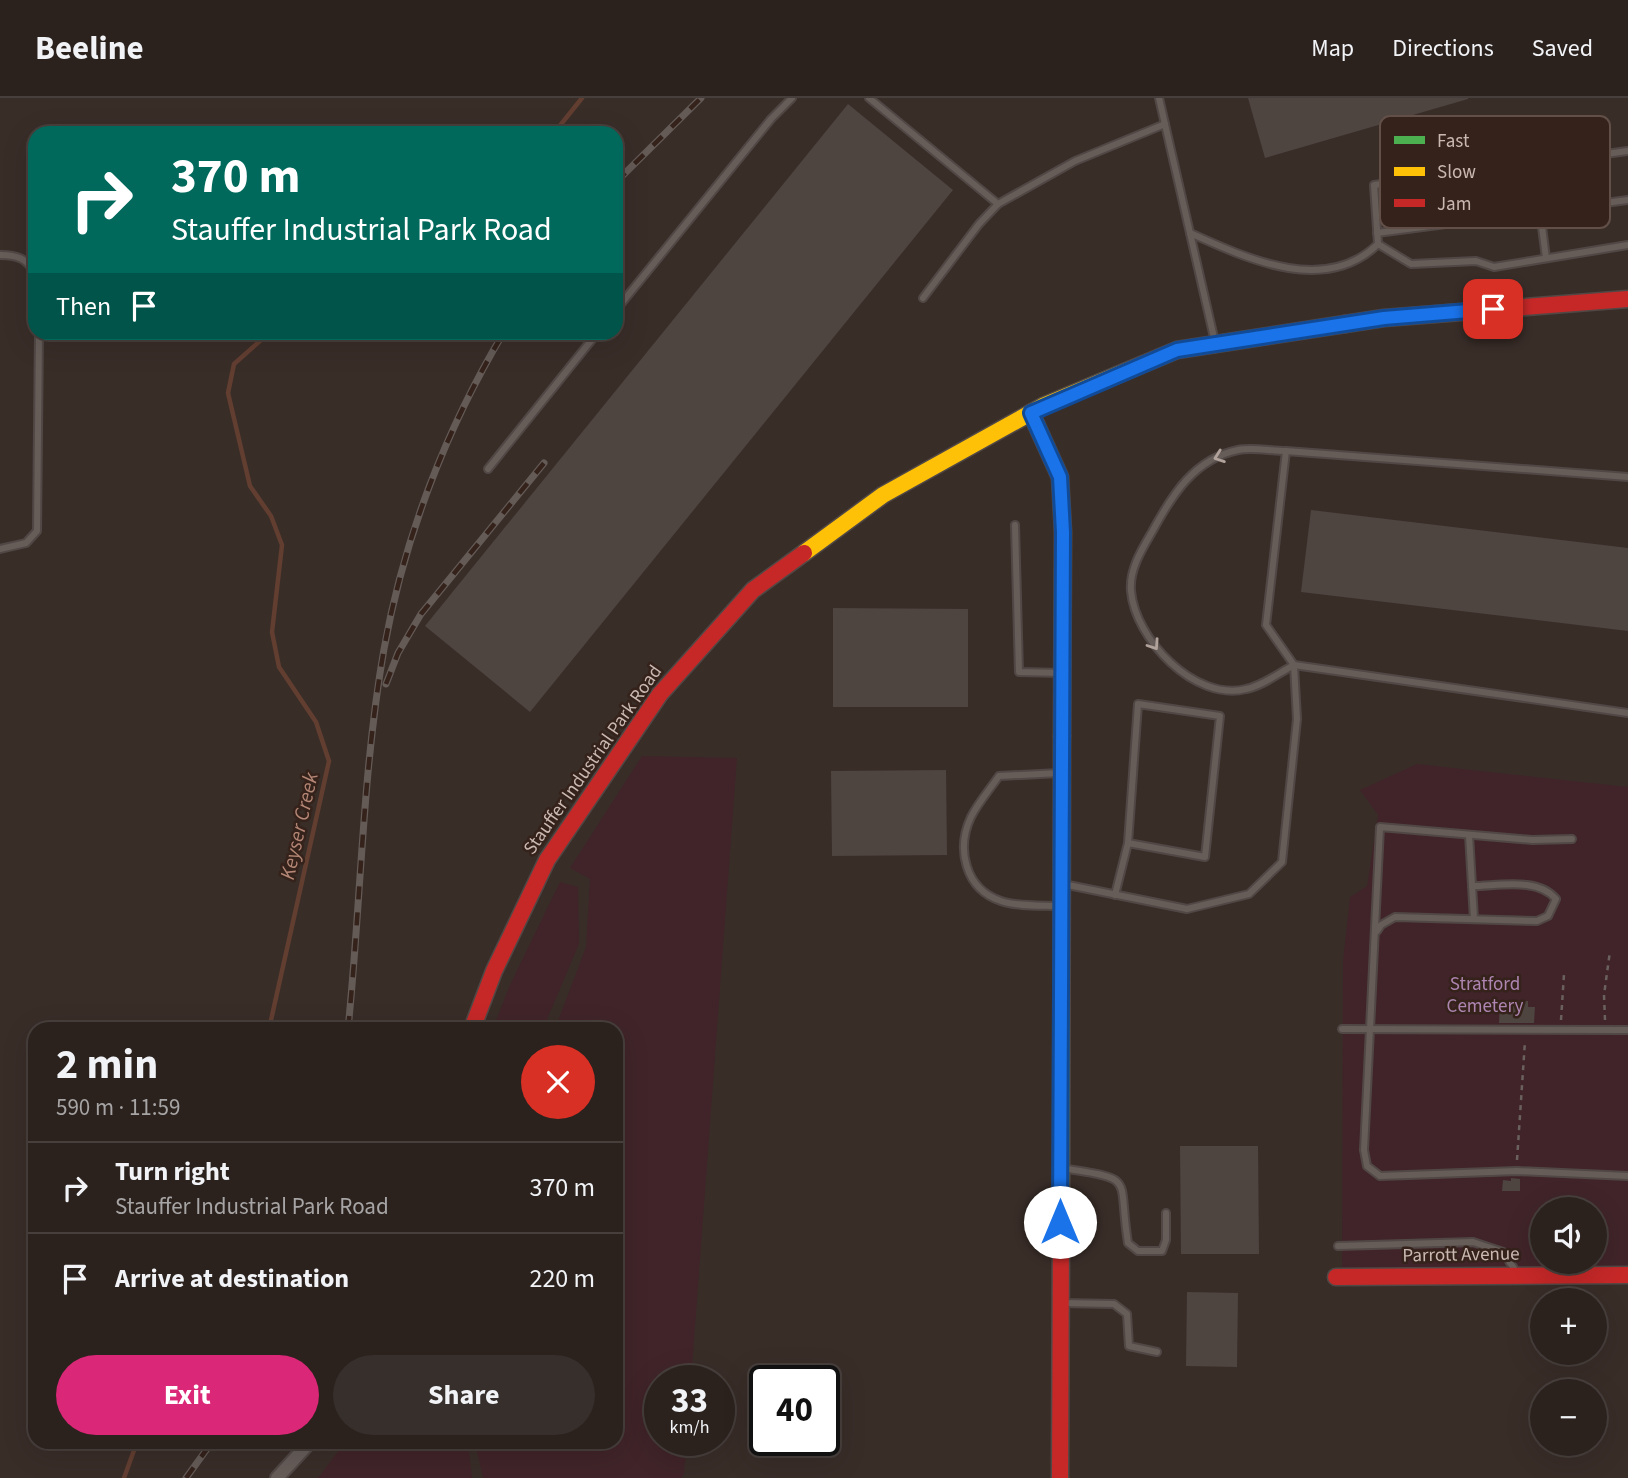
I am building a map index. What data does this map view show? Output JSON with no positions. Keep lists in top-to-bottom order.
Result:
{
  "streets": {
    "street": ["Stauffer Industrial Park Road", "Parrott Avenue"]
  },
  "water": ["Keyser Creek"],
  "parks": ["Stratford Cemetery"],
  "legend": ["Fast", "Slow", "Jam"],
  "page": {
    "header": "Beeline",
    "nav": ["Map", "Directions", "Saved"],
    "turn": ["370 m", "Stauffer Industrial Park Road"],
    "then": "Then",
    "heading": ["2 min", "590 m · 11:59"],
    "list": [
      {
        "name": "Turn right",
        "note": "Stauffer Industrial Park Road",
        "value": "370 m"
      },
      {
        "name": "Arrive at destination",
        "value": "220 m"
      }
    ],
    "map_buttons": ["+", "−"],
    "buttons": ["Exit", "Share"],
    "speed": "33 km/h",
    "limit": "40"
  }
}
